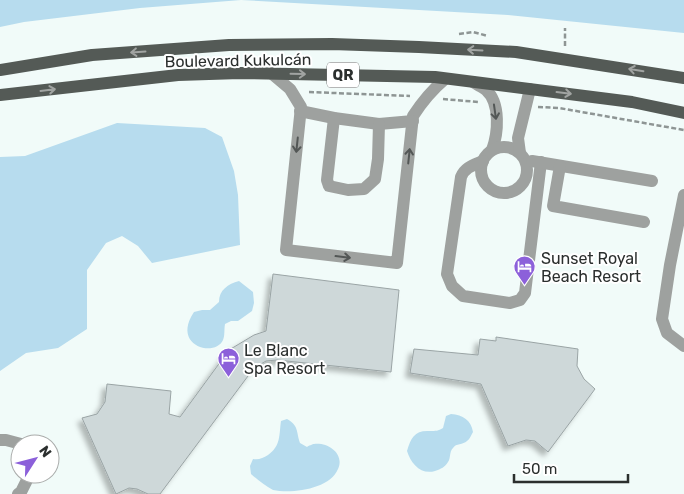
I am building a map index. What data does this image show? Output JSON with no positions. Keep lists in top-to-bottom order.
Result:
{
  "streets": {
    "main road": ["Boulevard Kukulcán", "QR"]
  },
  "places": {
    "hotel": ["Sunset Royal Beach Resort", "Le Blanc Spa Resort"]
  },
  "scale_bar": "50 m",
  "north": "top right"
}
